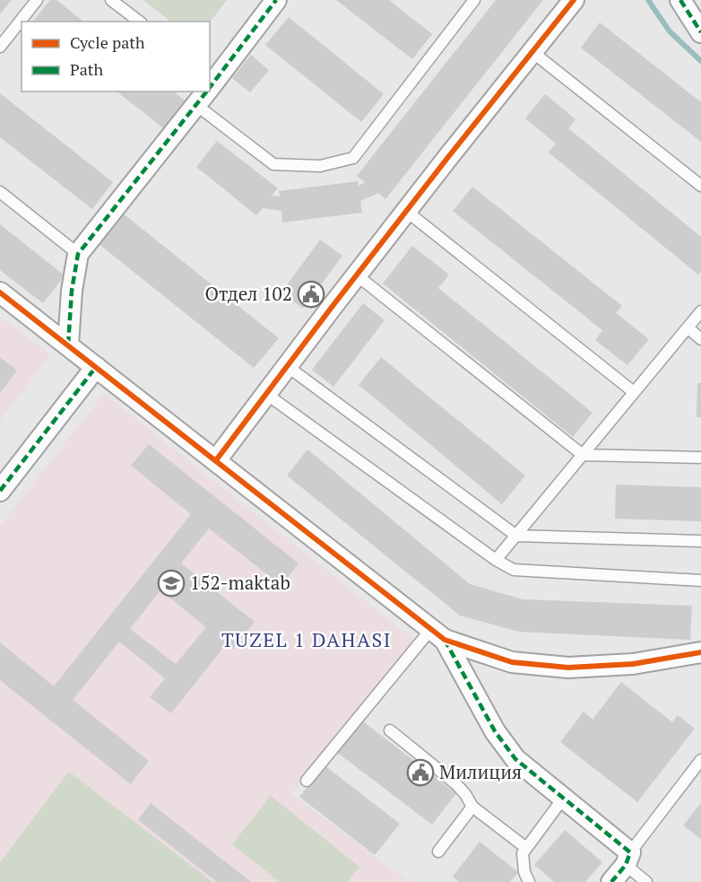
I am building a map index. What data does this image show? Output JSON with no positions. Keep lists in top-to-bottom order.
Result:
{
  "districts": ["TUZEL 1 DAHASI"],
  "places": {
    "public building": ["Отдел 102", "Милиция"],
    "school or university": ["152-maktab"]
  },
  "legend": ["Cycle path", "Path"]
}
